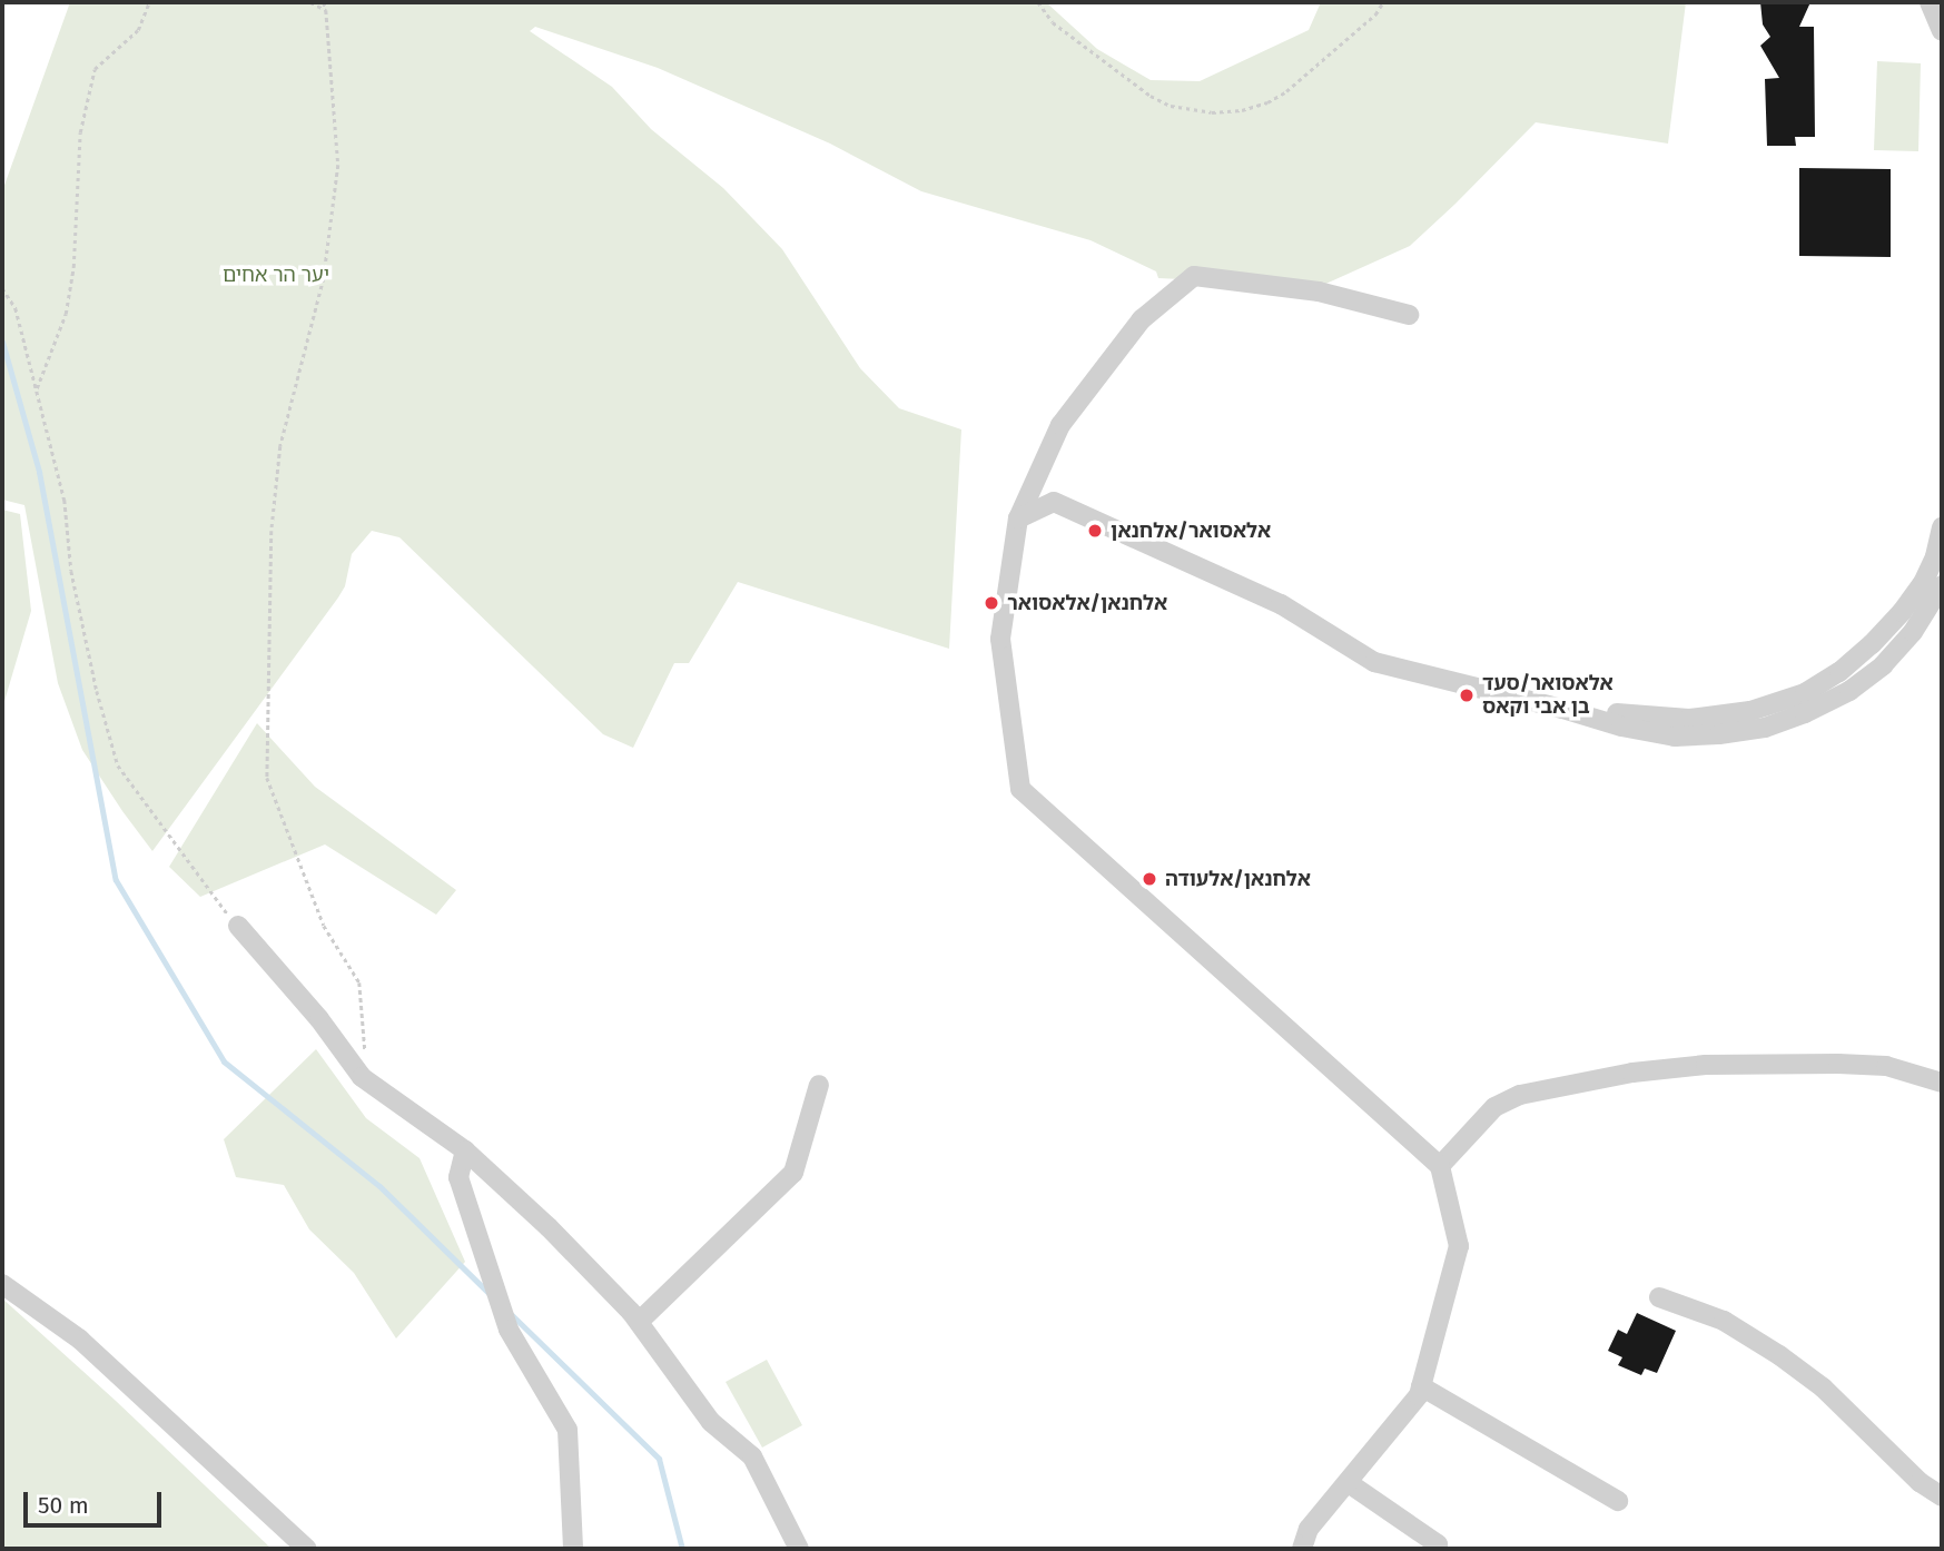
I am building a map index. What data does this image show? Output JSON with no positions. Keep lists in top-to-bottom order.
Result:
{
  "parks": ["יער הר אחים"],
  "places": [
    "אלאסואר/אלחנאן",
    "אלחנאן/אלאסואר",
    "אלאסואר/סעד בן אבי וקאס",
    "אלחנאן/אלעודה"
  ],
  "scale_bar": "50 m"
}
